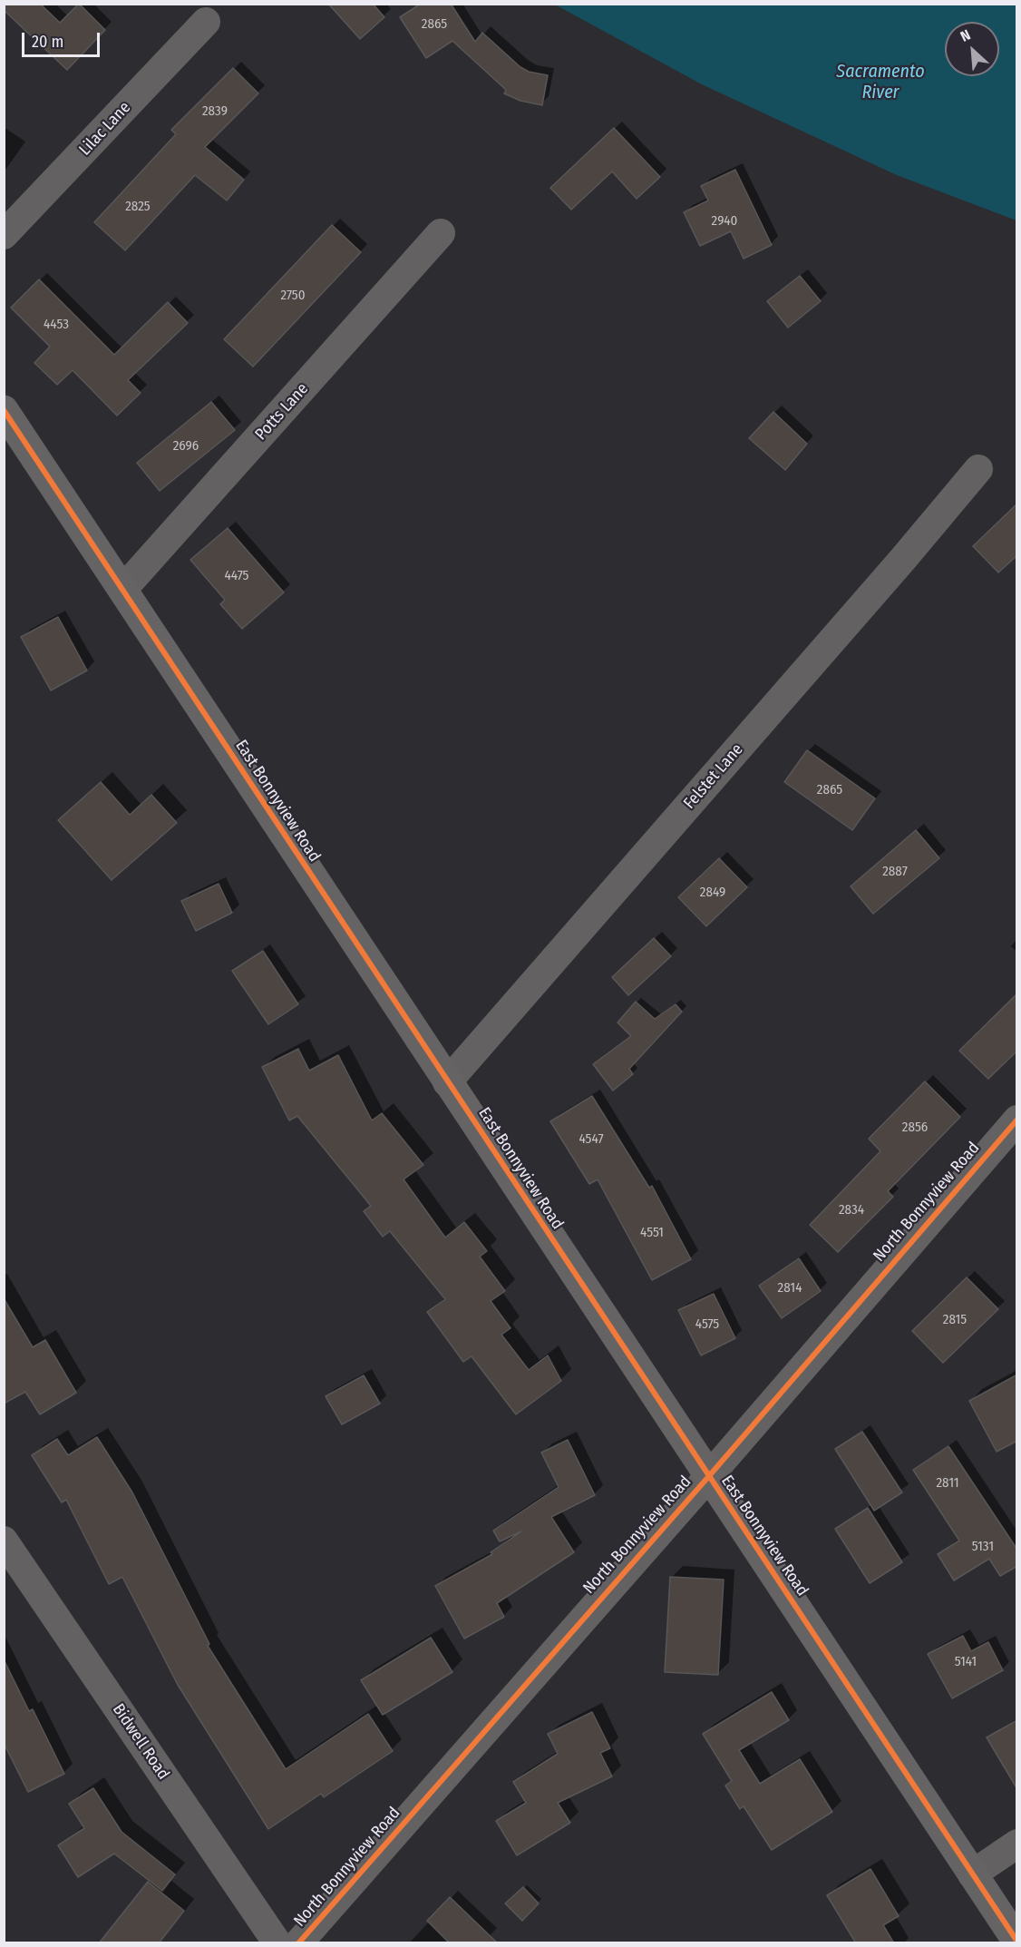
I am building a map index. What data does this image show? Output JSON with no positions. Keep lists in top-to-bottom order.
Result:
{
  "streets": {
    "street": [
      "Lilac Lane",
      "Potts Lane",
      "Felstet Lane",
      "East Bonnyview Road",
      "North Bonnyview Road",
      "Bidwell Road"
    ]
  },
  "crossings": [
    ["Potts Lane", "East Bonnyview Road"],
    ["Felstet Lane", "East Bonnyview Road"],
    ["East Bonnyview Road", "North Bonnyview Road"]
  ],
  "water": ["Sacramento River"],
  "house_numbers": [
    "2865",
    "2839",
    "2825",
    "2940",
    "2750",
    "4453",
    "2696",
    "4475",
    "2865",
    "2887",
    "2849",
    "2856",
    "4547",
    "2834",
    "4551",
    "2814",
    "2815",
    "4575",
    "2811",
    "5131",
    "5141"
  ],
  "scale_bar": "20 m",
  "north": "top left"
}
